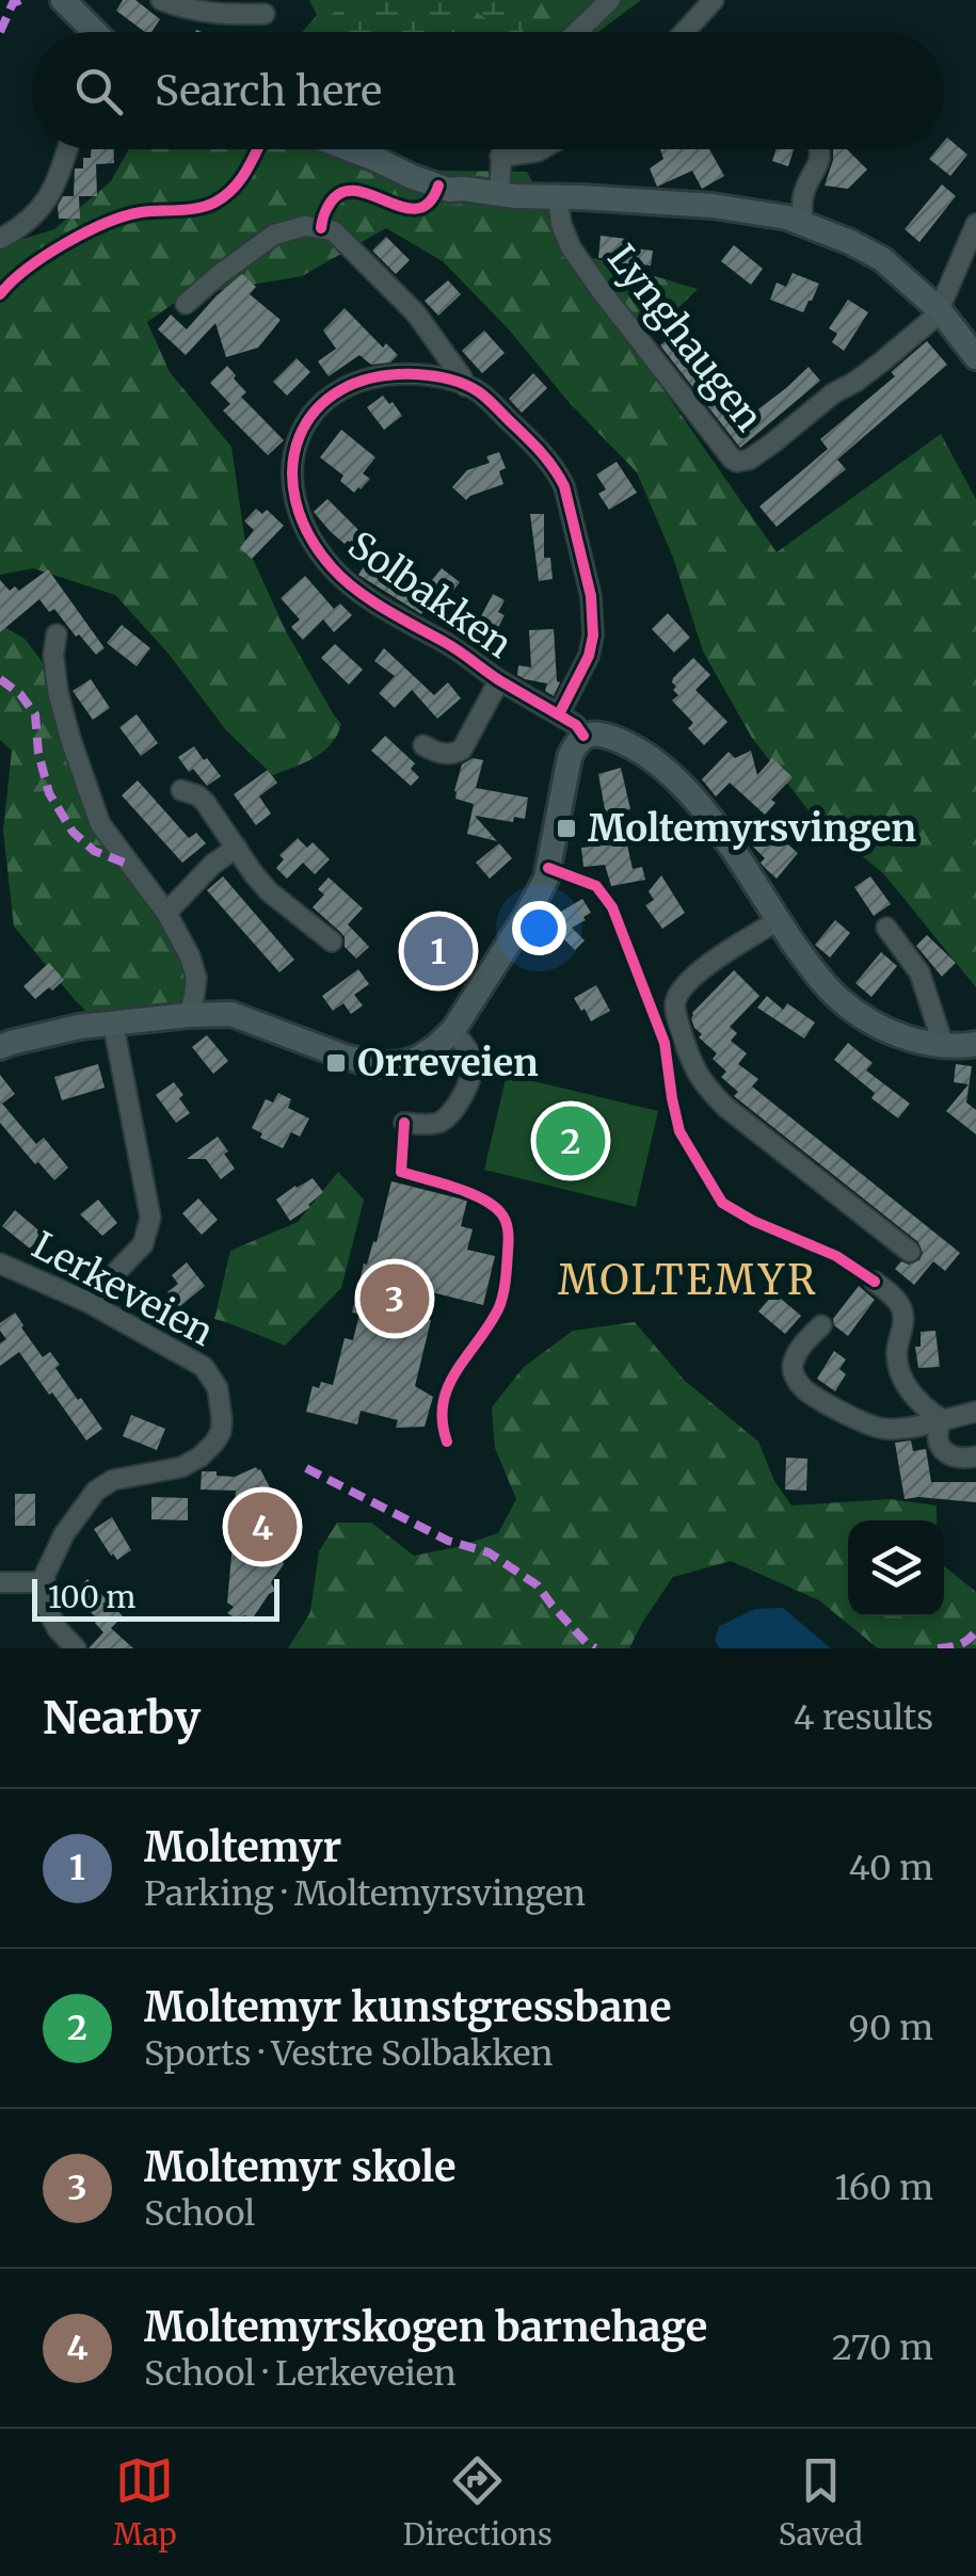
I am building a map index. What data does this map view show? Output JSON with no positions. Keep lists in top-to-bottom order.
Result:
{
  "streets": {
    "street": ["Lynghaugen", "Solbakken", "Lerkeveien"]
  },
  "districts": ["MOLTEMYR"],
  "places": {
    "transit": ["Moltemyrsvingen", "Orreveien"]
  },
  "scale_bar": "100 m",
  "page": {
    "search": "Search here",
    "pins": [
      "1",
      "2",
      "3",
      "4"
    ],
    "scale": "100 m",
    "heading": ["Nearby", "4 results"],
    "list": [
      {
        "mark": "1",
        "name": "Moltemyr",
        "note": "Parking · Moltemyrsvingen",
        "value": "40 m"
      },
      {
        "mark": "2",
        "name": "Moltemyr kunstgressbane",
        "note": "Sports · Vestre Solbakken",
        "value": "90 m"
      },
      {
        "mark": "3",
        "name": "Moltemyr skole",
        "note": "School",
        "value": "160 m"
      },
      {
        "mark": "4",
        "name": "Moltemyrskogen barnehage",
        "note": "School · Lerkeveien",
        "value": "270 m"
      }
    ],
    "nav": ["Map", "Directions", "Saved"]
  }
}
